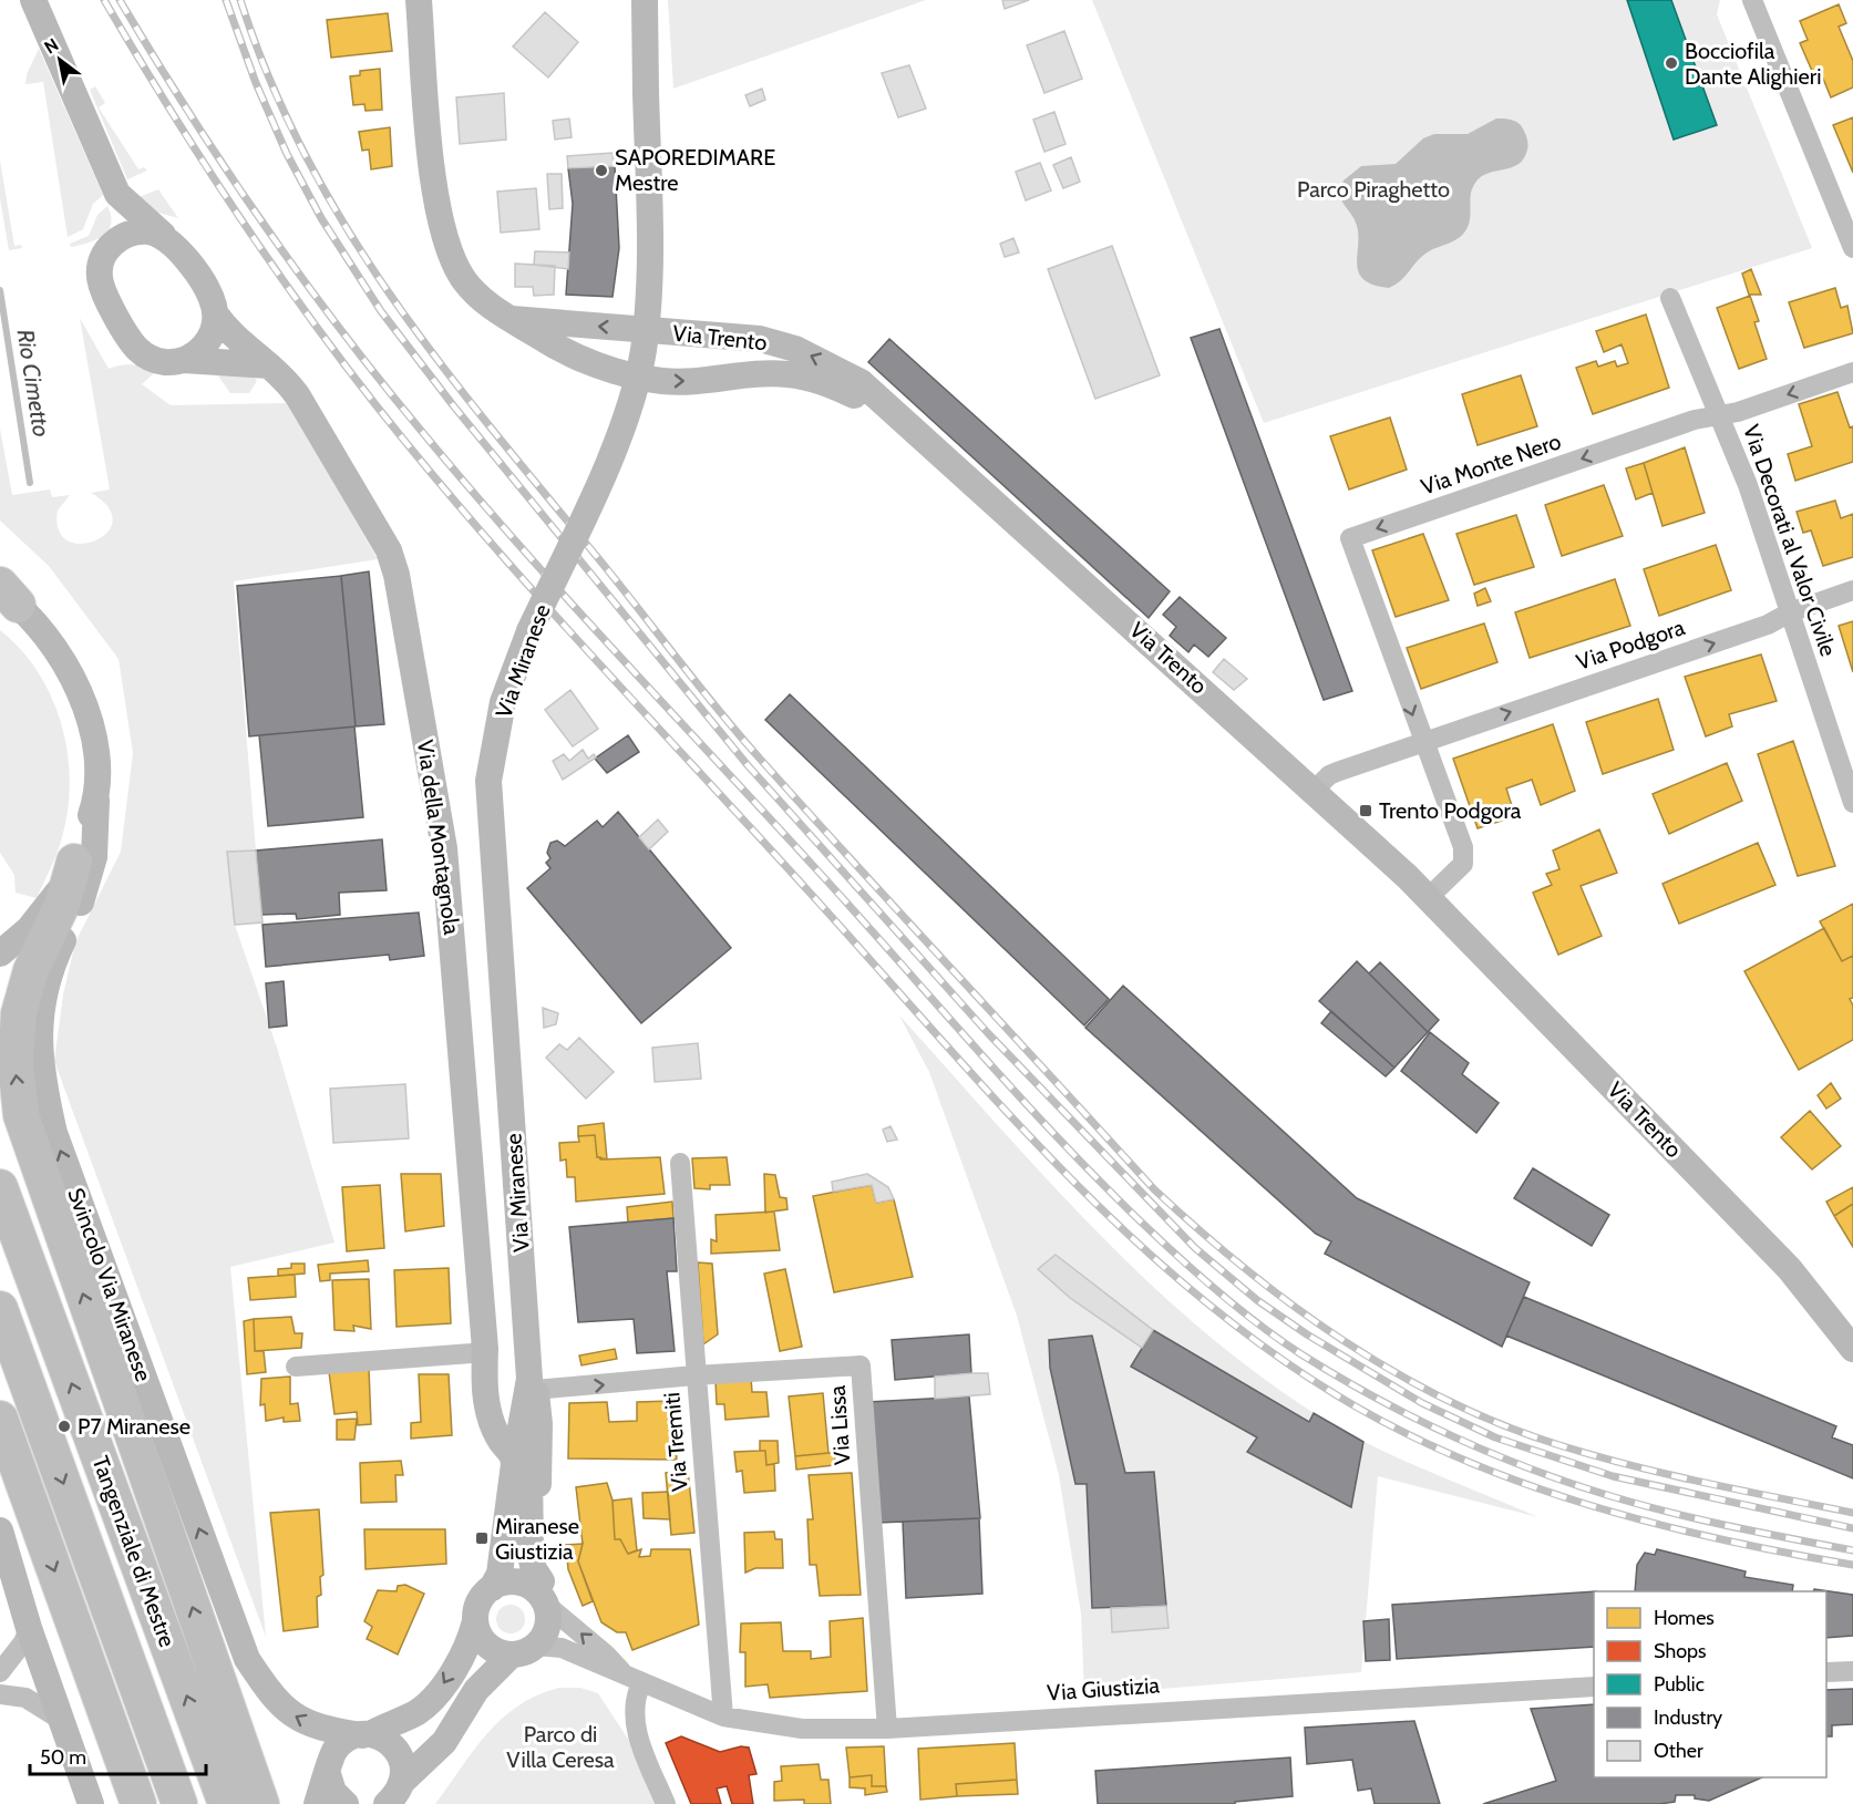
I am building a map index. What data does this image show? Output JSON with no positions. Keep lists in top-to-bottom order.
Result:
{
  "streets": {
    "highway": ["Tangenziale di Mestre"],
    "street": [
      "Via Trento",
      "Via Monte Nero",
      "Via Decorati al Valor Civile",
      "Via Podgora",
      "Via Miranese",
      "Via della Montagnola",
      "Svincolo Via Miranese",
      "Via Lissa",
      "Via Tremiti",
      "Via Giustizia"
    ]
  },
  "crossings": [
    ["Via Trento", "Via Podgora"],
    ["Via Monte Nero", "Via Decorati al Valor Civile"],
    ["Via Monte Nero", "Via Podgora"],
    ["Via Decorati al Valor Civile", "Via Podgora"],
    ["Via Miranese", "Via Lissa"],
    ["Via Miranese", "Via Giustizia"],
    ["Via Lissa", "Via Tremiti"],
    ["Via Lissa", "Via Giustizia"],
    ["Via Tremiti", "Via Giustizia"]
  ],
  "one_way": ["Via Podgora"],
  "water": ["Rio Cimetto"],
  "parks": ["Parco Piraghetto", "Parco di Villa Ceresa"],
  "places": {
    "other": ["Bocciofila Dante Alighieri", "SAPOREDIMARE Mestre", "P7 Miranese"],
    "transit": ["Trento Podgora", "Miranese Giustizia"]
  },
  "legend": [
    "Homes",
    "Shops",
    "Public",
    "Industry",
    "Other"
  ],
  "scale_bar": "50 m",
  "north": "top left"
}
